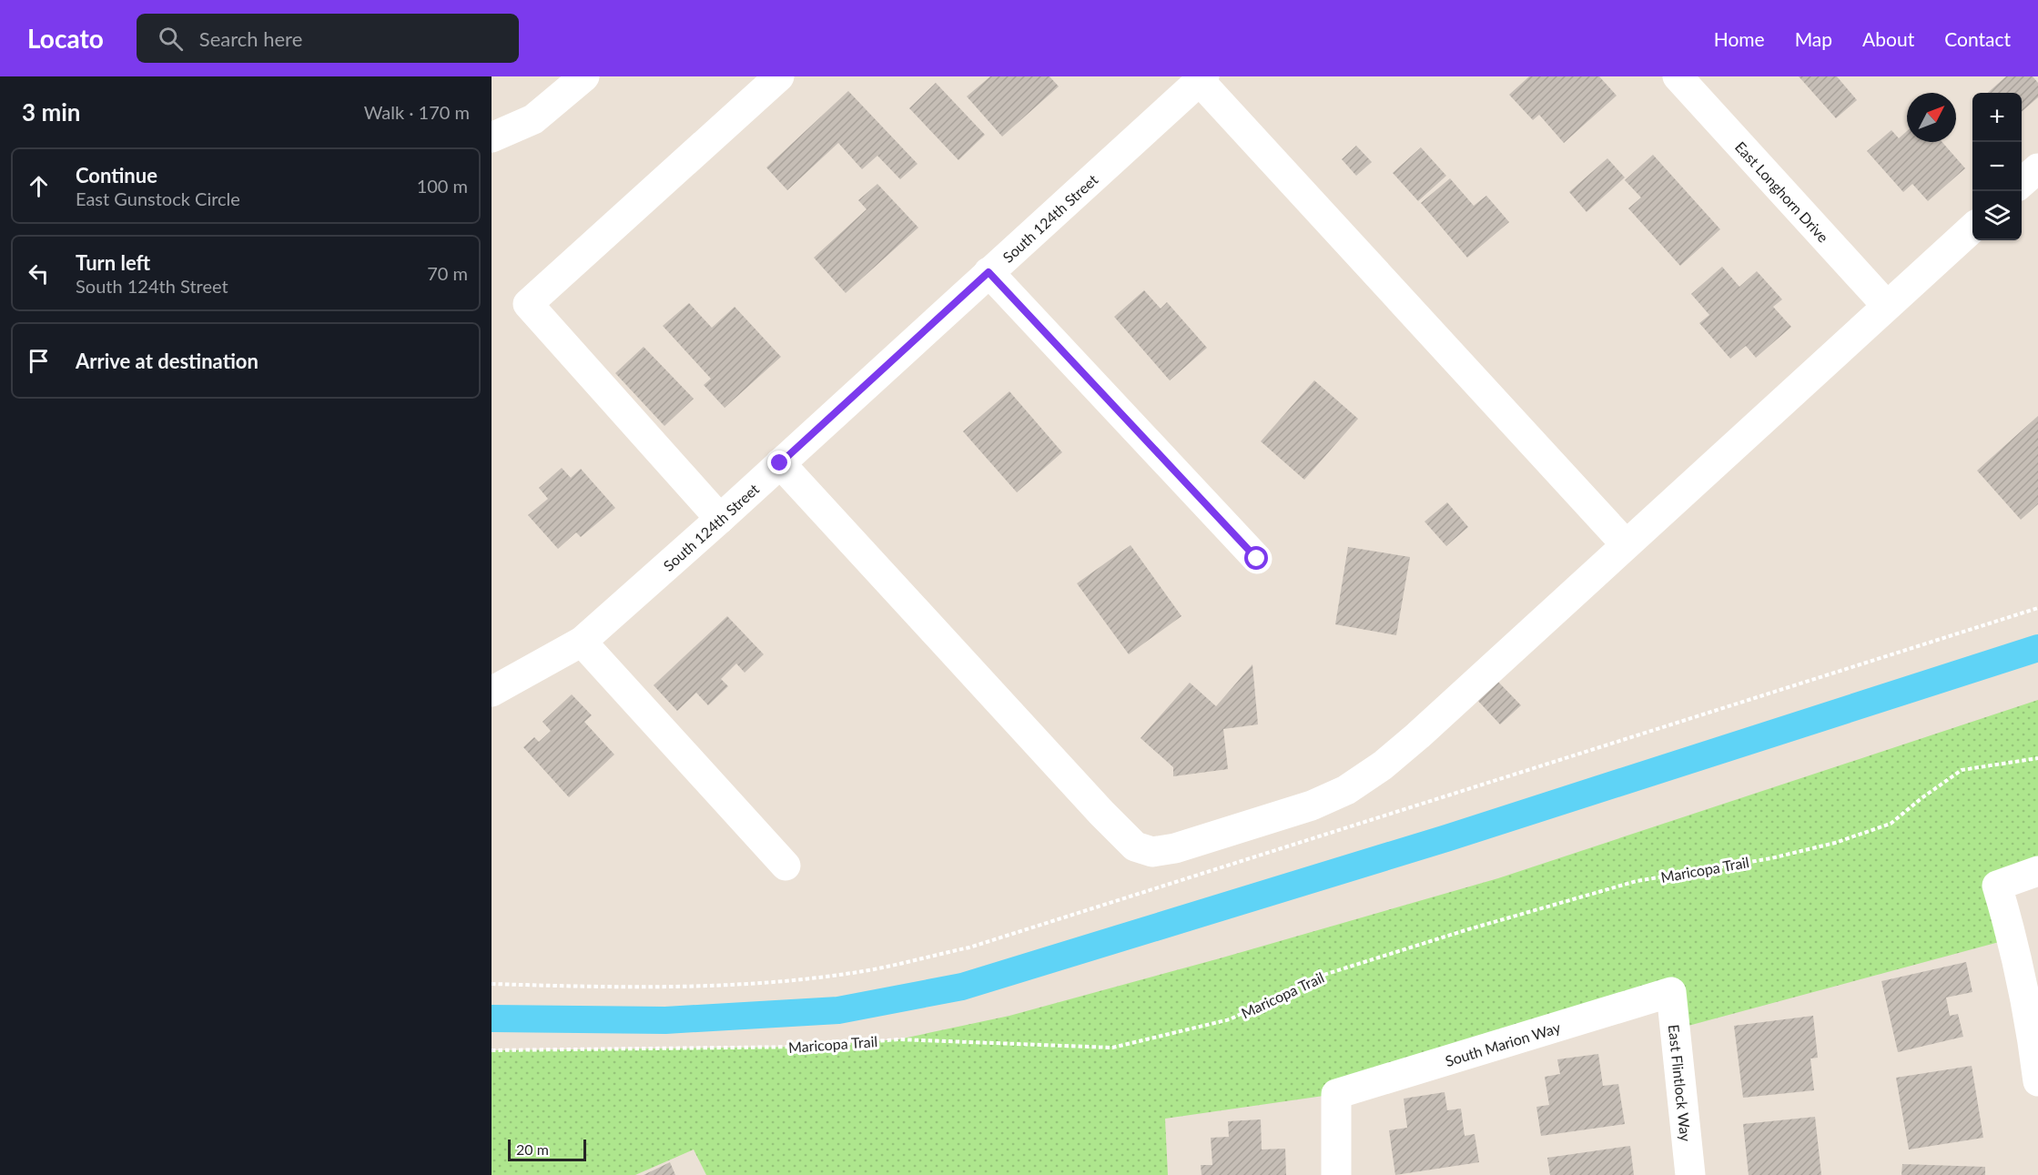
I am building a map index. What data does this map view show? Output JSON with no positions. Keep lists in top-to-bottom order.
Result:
{
  "streets": {
    "street": [
      "East Longhorn Drive",
      "South 124th Street",
      "South Marion Way",
      "East Flintlock Way"
    ],
    "path": ["Maricopa Trail"]
  },
  "crossings": [
    ["South Marion Way", "East Flintlock Way"]
  ],
  "scale_bar": "20 m",
  "north": "top right",
  "page": {
    "header": "Locato",
    "search": "Search here",
    "nav": [
      "Home",
      "Map",
      "About",
      "Contact"
    ],
    "heading": ["3 min", "Walk · 170 m"],
    "map_buttons": ["+", "−"],
    "list": [
      ["Continue", "East Gunstock Circle", "100 m"],
      ["Turn left", "South 124th Street", "70 m"],
      "Arrive at destination"
    ],
    "scale": "20 m"
  }
}
